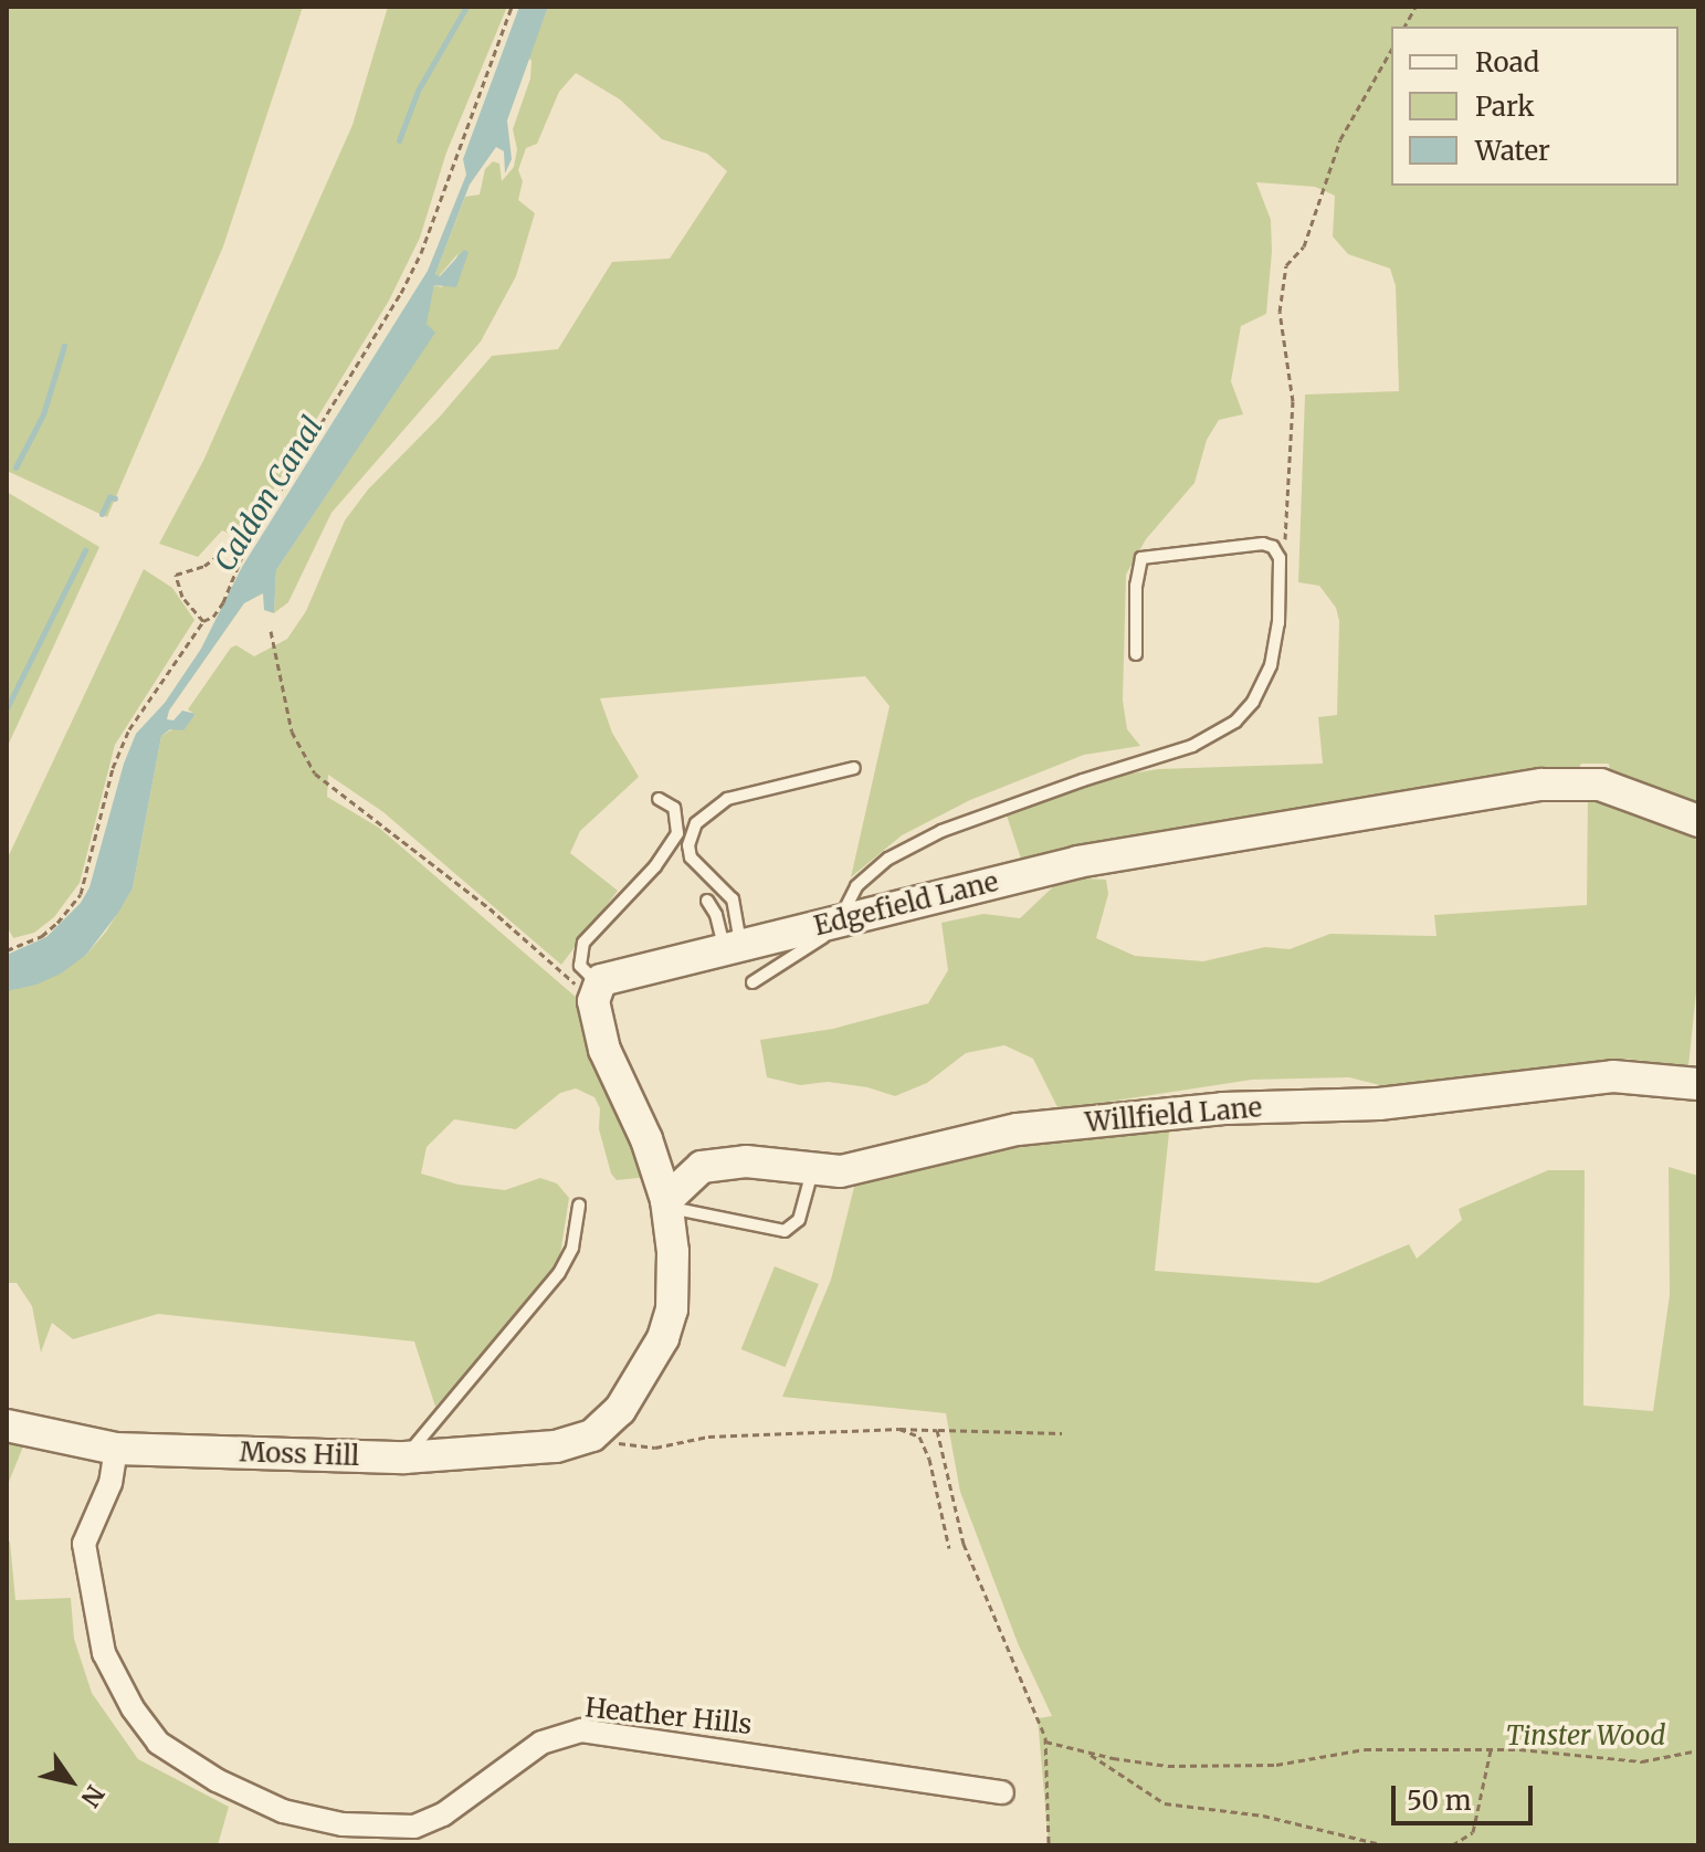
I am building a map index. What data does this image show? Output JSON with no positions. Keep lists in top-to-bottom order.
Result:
{
  "streets": {
    "street": [
      "Edgefield Lane",
      "Willfield Lane",
      "Moss Hill",
      "Heather Hills"
    ]
  },
  "crossings": [
    ["Moss Hill", "Heather Hills"]
  ],
  "water": ["Caldon Canal"],
  "parks": ["Tinster Wood"],
  "legend": ["Road", "Park", "Water"],
  "scale_bar": "50 m",
  "north": "bottom right"
}
